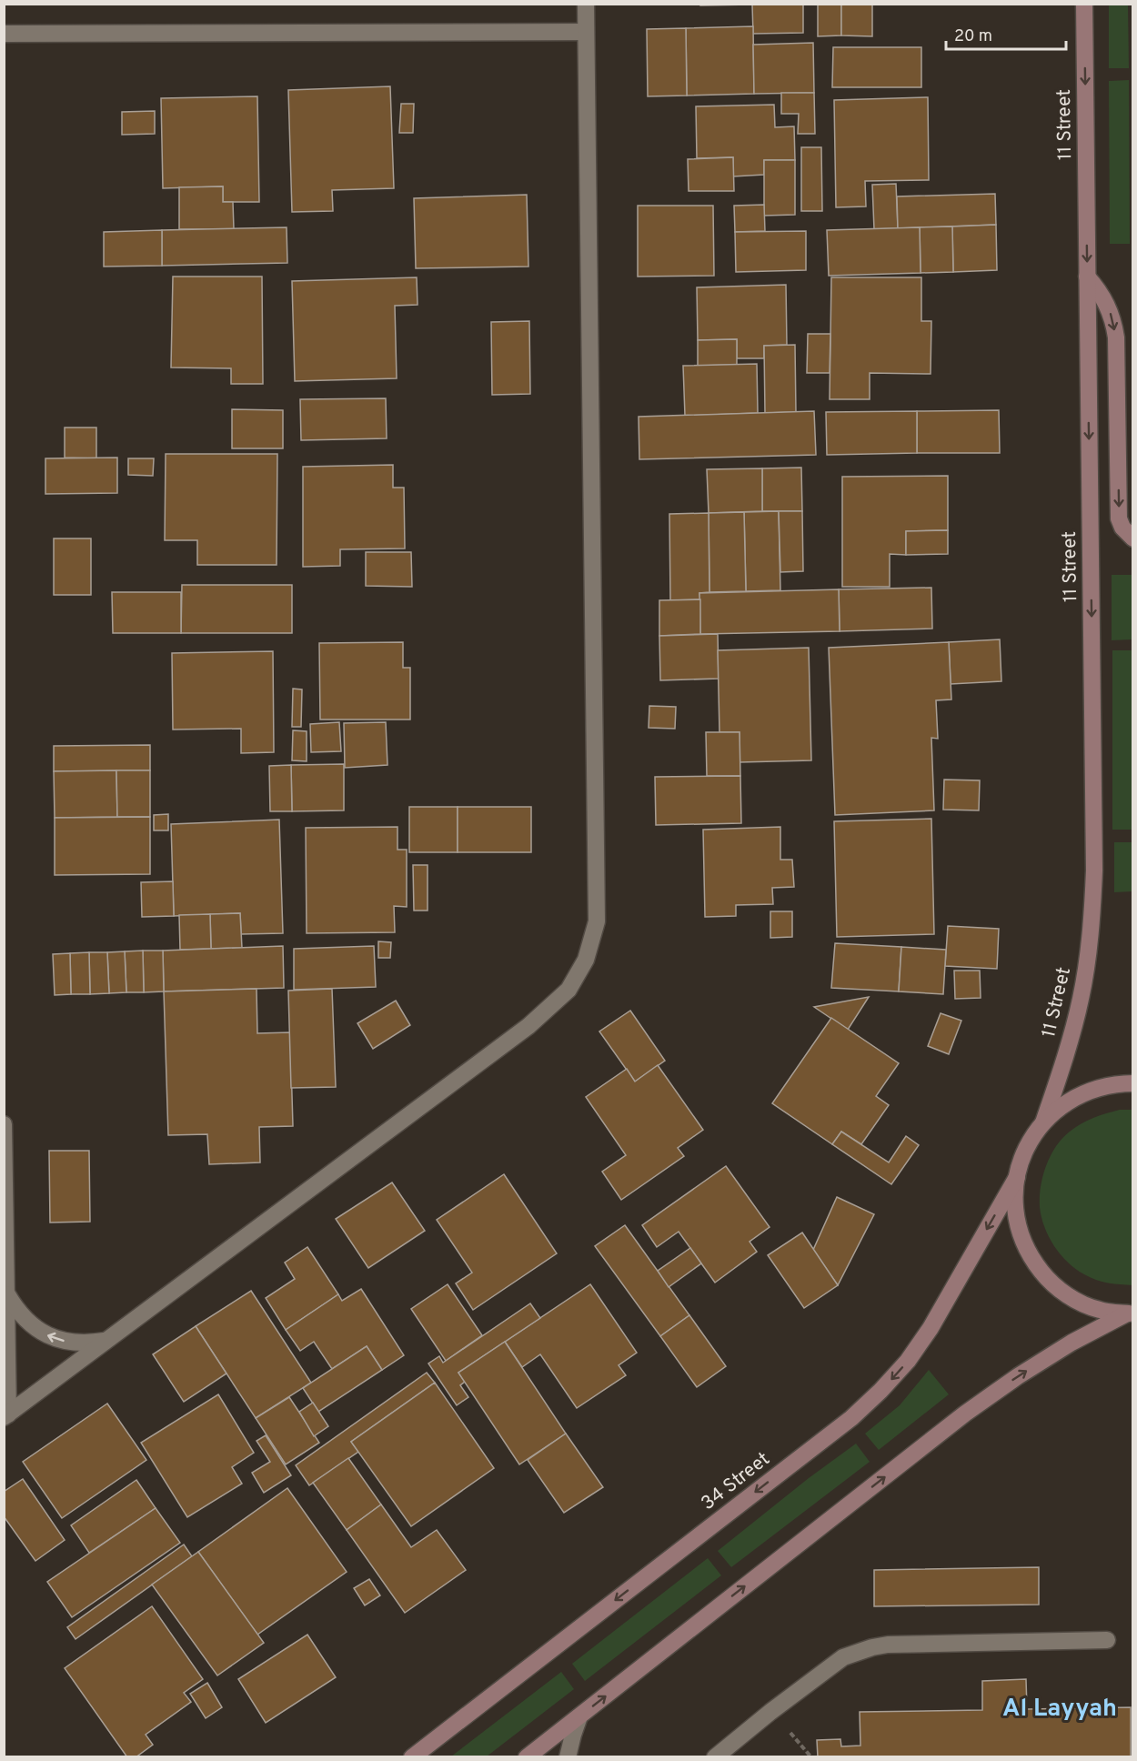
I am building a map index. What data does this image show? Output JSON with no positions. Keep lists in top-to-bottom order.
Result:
{
  "streets": {
    "street": ["11 Street", "34 Street"]
  },
  "one_way": ["11 Street"],
  "districts": ["Al Layyah"],
  "scale_bar": "20 m"
}
